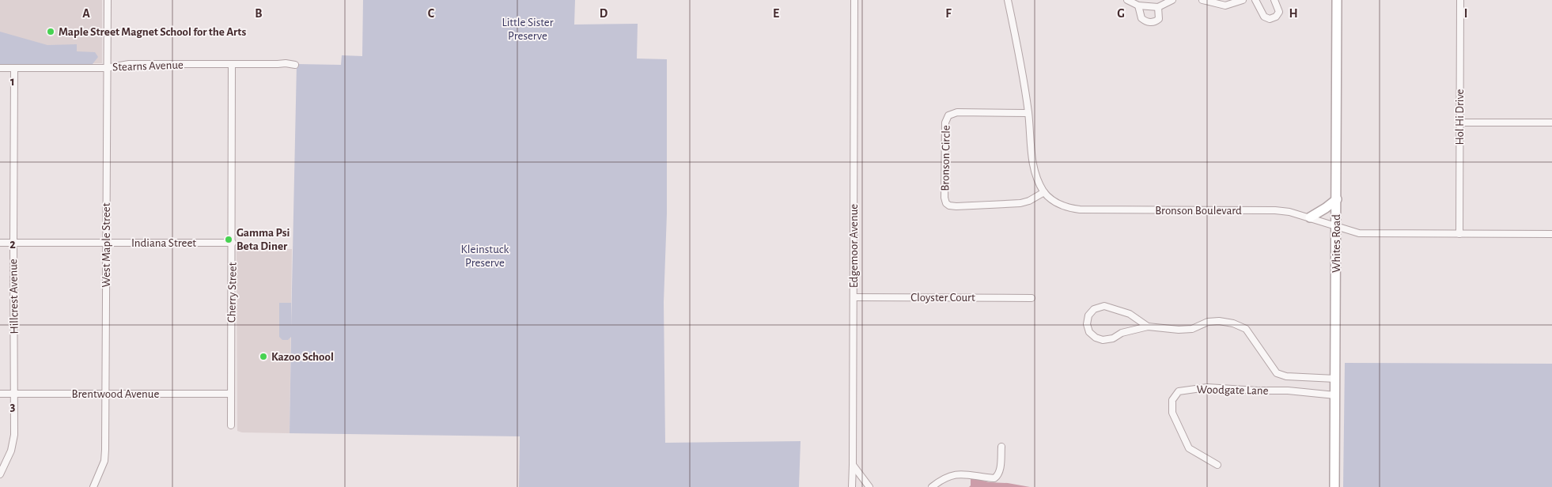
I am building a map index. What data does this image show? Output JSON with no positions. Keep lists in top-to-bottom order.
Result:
{
  "streets": {
    "street": [
      "Stearns Avenue",
      "Hol Hi Drive",
      "Bronson Circle",
      "Bronson Boulevard",
      "Indiana Street",
      "Whites Road",
      "West Maple Street",
      "Edgemoor Avenue",
      "Cherry Street",
      "Hillcrest Avenue",
      "Cloyster Court",
      "Woodgate Lane",
      "Brentwood Avenue"
    ]
  },
  "crossings": [
    ["Stearns Avenue", "West Maple Street"],
    ["Stearns Avenue", "Cherry Street"],
    ["Stearns Avenue", "Hillcrest Avenue"],
    ["Hol Hi Drive", "Bronson Boulevard"],
    ["Bronson Circle", "Bronson Boulevard"],
    ["Bronson Boulevard", "Whites Road"],
    ["Indiana Street", "West Maple Street"],
    ["Indiana Street", "Cherry Street"],
    ["Indiana Street", "Hillcrest Avenue"],
    ["Whites Road", "Woodgate Lane"],
    ["West Maple Street", "Brentwood Avenue"],
    ["Edgemoor Avenue", "Cloyster Court"],
    ["Cherry Street", "Brentwood Avenue"],
    ["Hillcrest Avenue", "Brentwood Avenue"]
  ],
  "parks": ["Little Sister Preserve", "Kleinstuck Preserve"],
  "places": ["Maple Street Magnet School for the Arts", "Gamma Psi Beta Diner", "Kazoo School"],
  "grid": {
    "columns": [
      "A",
      "B",
      "C",
      "D",
      "E",
      "F",
      "G",
      "H",
      "I"
    ],
    "rows": ["1", "2", "3"]
  }
}
